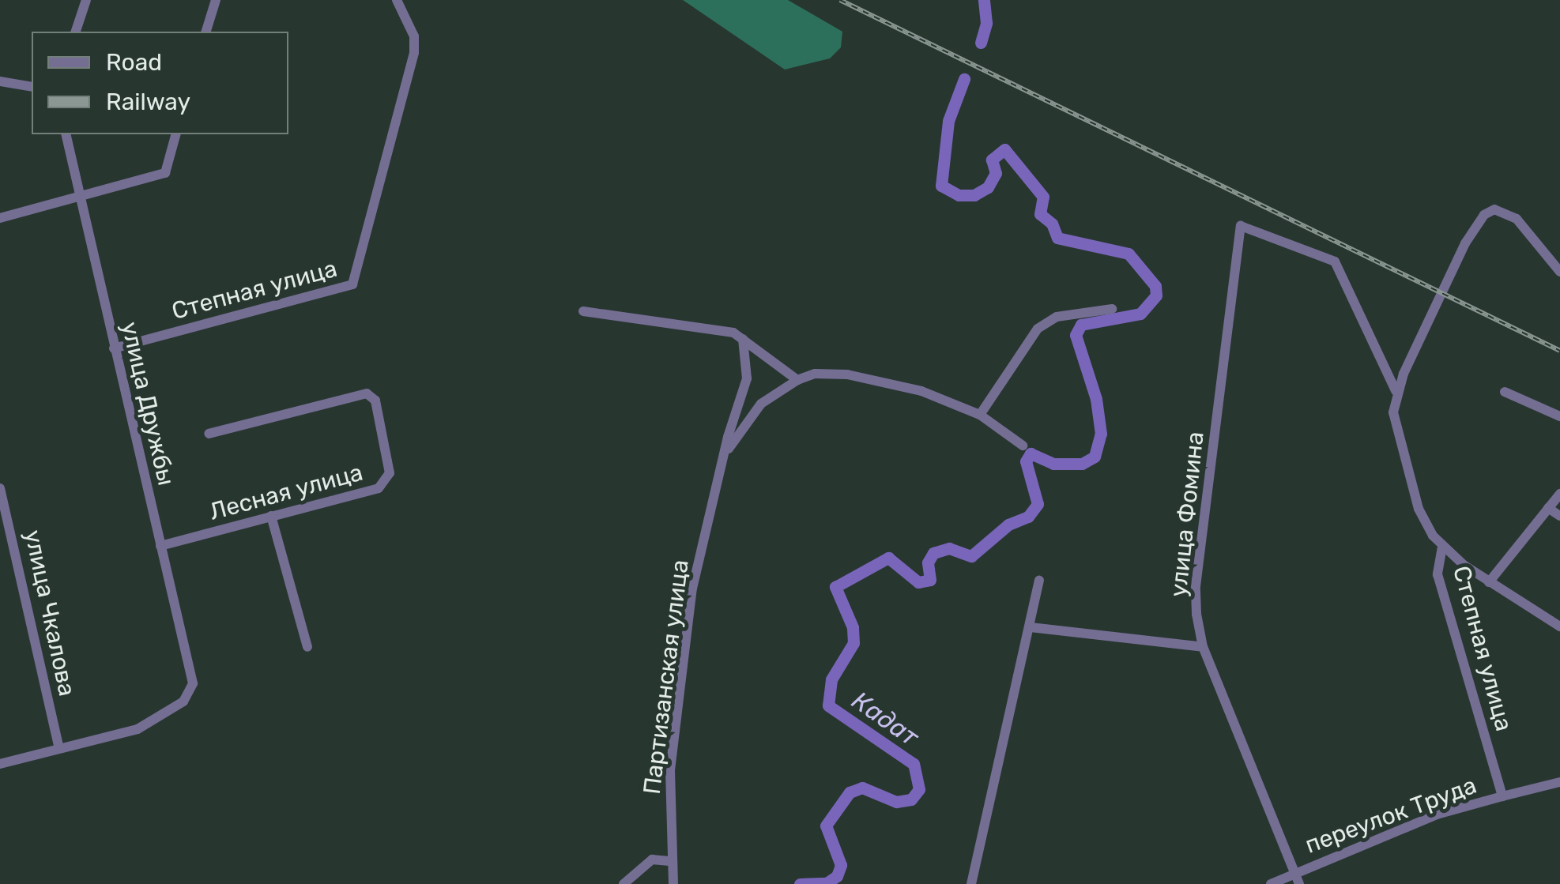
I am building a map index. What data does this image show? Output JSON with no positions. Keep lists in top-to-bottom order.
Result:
{
  "streets": {
    "street": [
      "Степная улица",
      "улица Дружбы",
      "Лесная улица",
      "улица Фомина",
      "улица Чкалова",
      "Партизанская улица",
      "переулок Труда"
    ]
  },
  "crossings": [
    ["Степная улица", "улица Дружбы"],
    ["Степная улица", "улица Фомина"],
    ["Степная улица", "переулок Труда"],
    ["улица Дружбы", "Лесная улица"],
    ["улица Дружбы", "улица Чкалова"],
    ["улица Фомина", "переулок Труда"]
  ],
  "water": ["Кадат"],
  "legend": ["Road", "Railway"]
}
